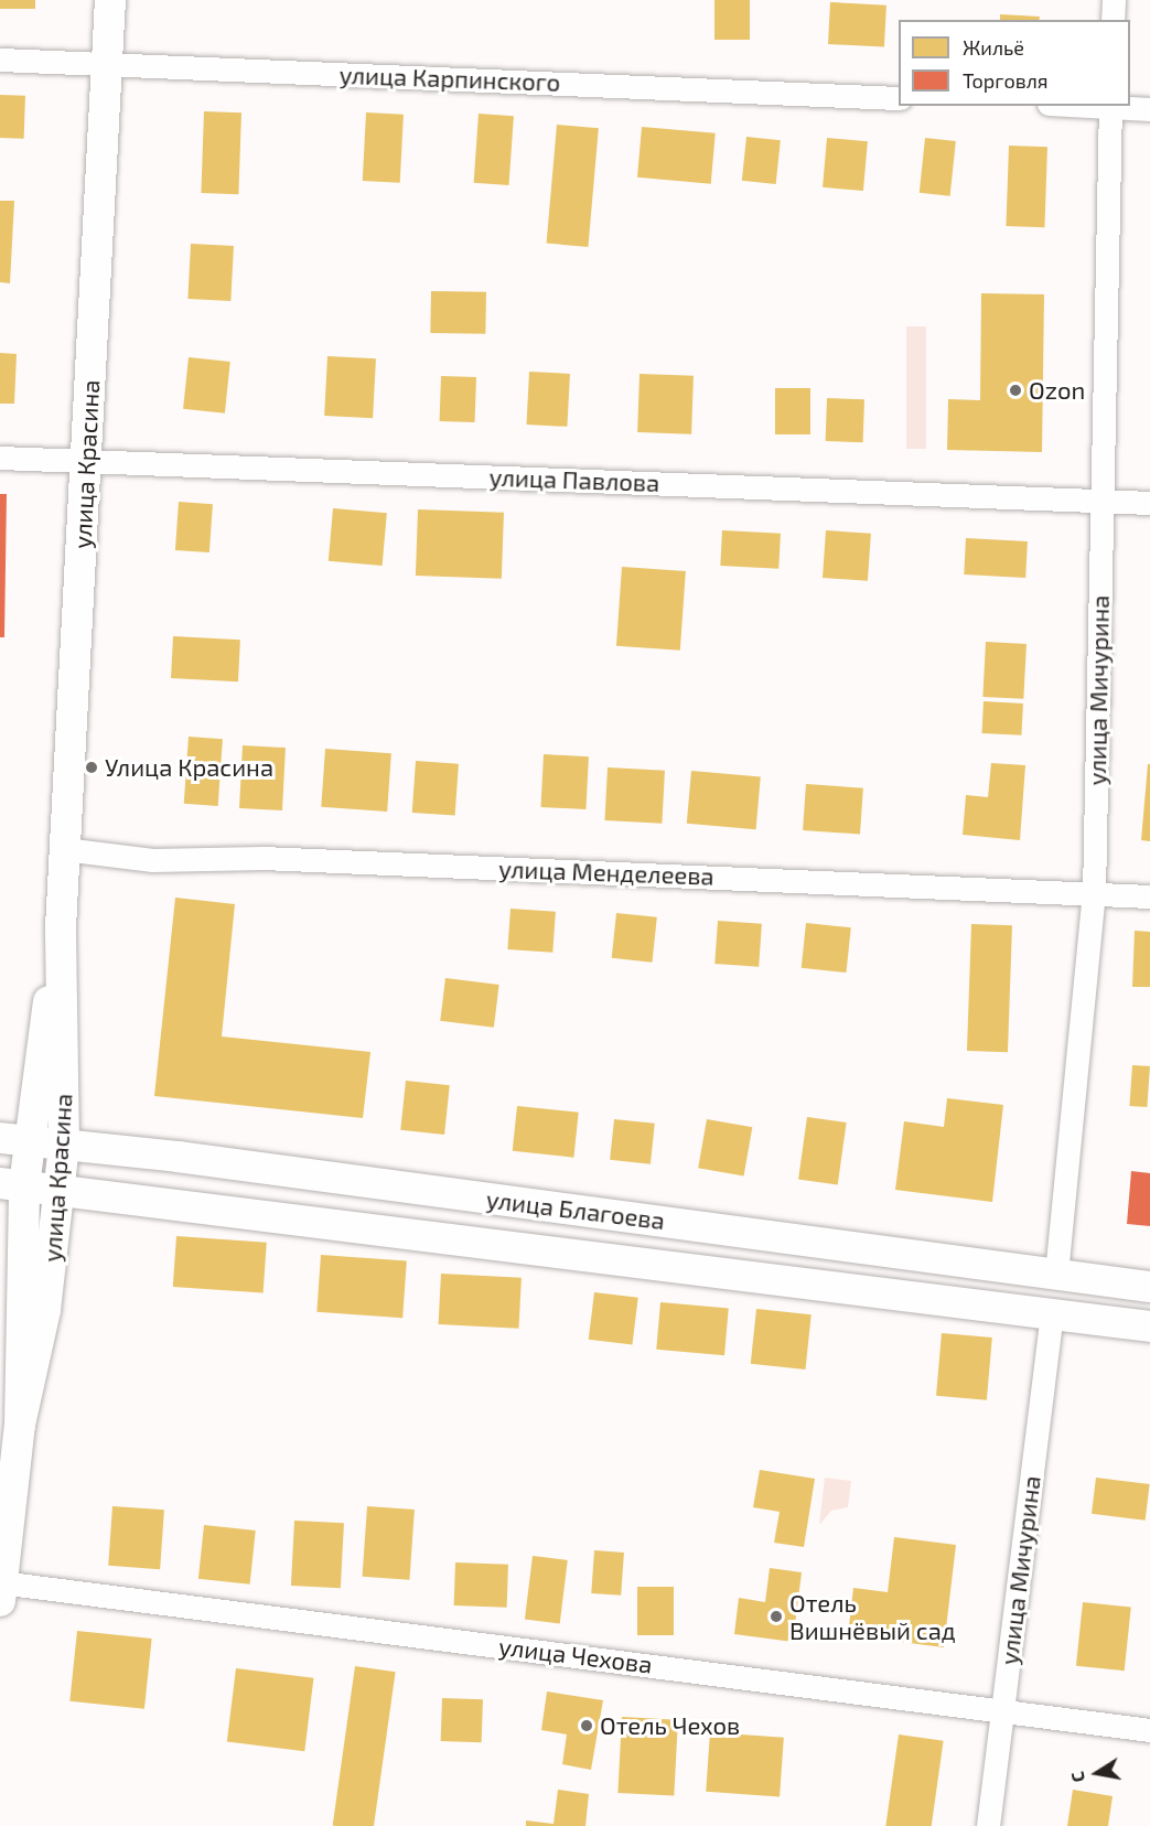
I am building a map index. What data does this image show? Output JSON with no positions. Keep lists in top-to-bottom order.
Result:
{
  "streets": {
    "main road": ["улица Красина", "улица Благоева"],
    "street": [
      "улица Карпинского",
      "улица Павлова",
      "улица Мичурина",
      "улица Менделеева",
      "улица Чехова"
    ]
  },
  "crossings": [
    ["улица Карпинского", "улица Красина"],
    ["улица Красина", "улица Павлова"],
    ["улица Красина", "улица Менделеева"],
    ["улица Красина", "улица Благоева"],
    ["улица Красина", "улица Чехова"],
    ["улица Павлова", "улица Мичурина"],
    ["улица Мичурина", "улица Менделеева"],
    ["улица Мичурина", "улица Благоева"],
    ["улица Мичурина", "улица Чехова"]
  ],
  "places": [
    "Ozon",
    "Улица Красина",
    "Отель Вишнёвый сад",
    "Отель Чехов"
  ],
  "legend": ["Жильё", "Торговля"],
  "north": "left"
}
